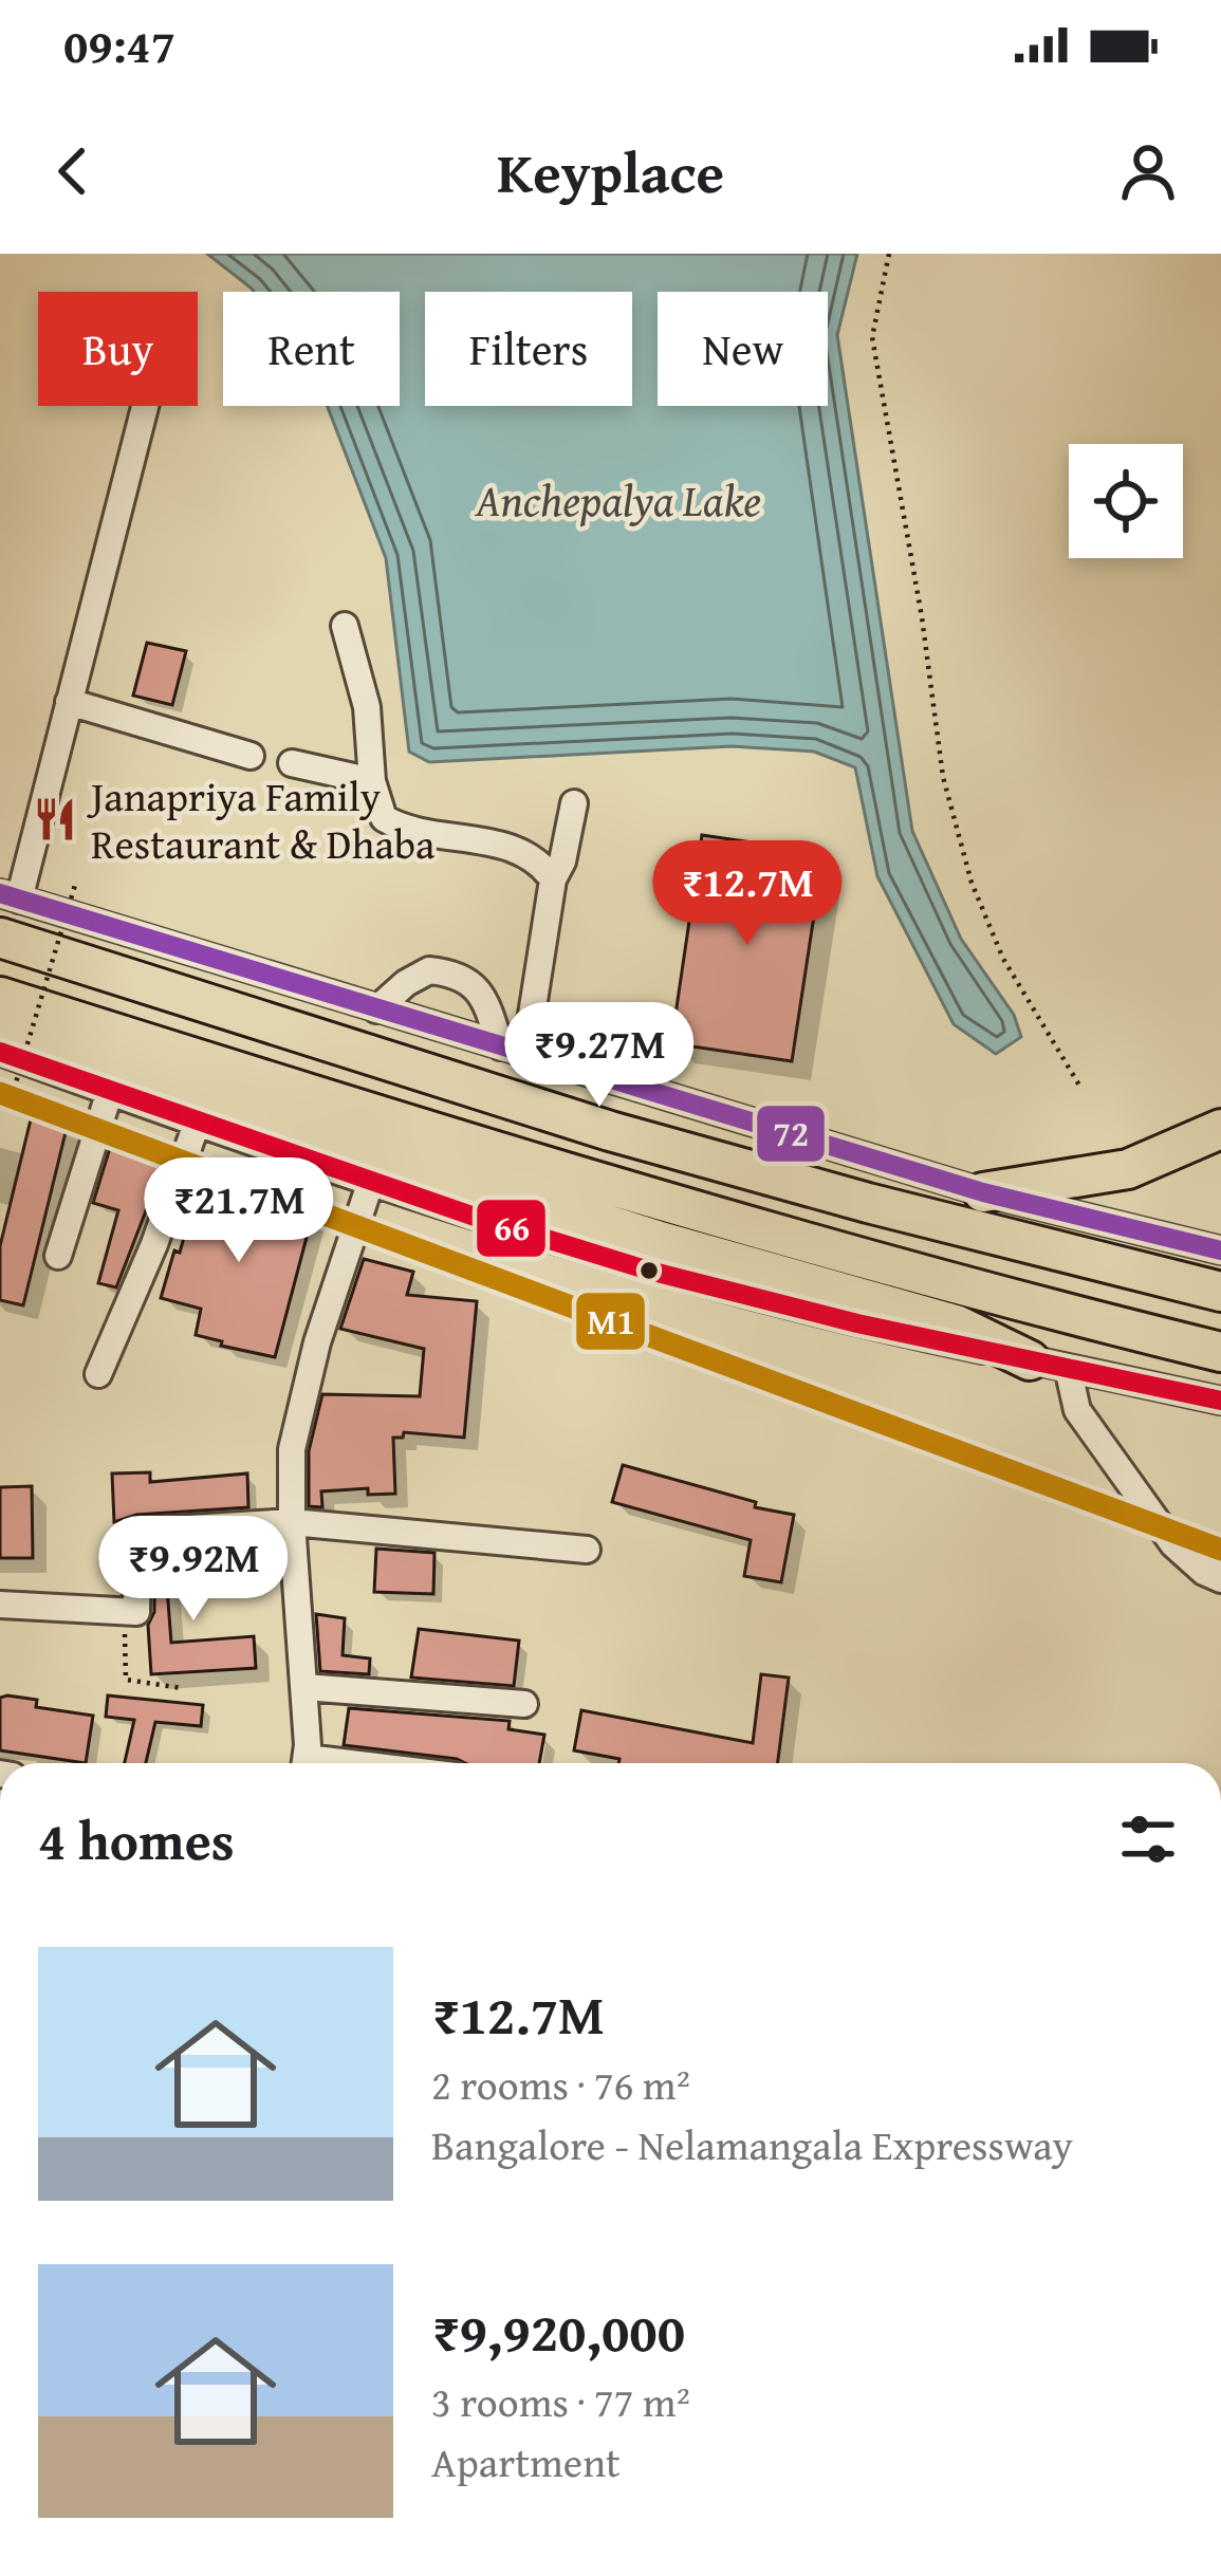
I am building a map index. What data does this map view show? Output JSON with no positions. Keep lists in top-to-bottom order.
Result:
{
  "water": ["Anchepalya Lake"],
  "places": {
    "restaurant": ["Janapriya Family Restaurant & Dhaba"]
  },
  "lines": ["transit line 72", "transit line 66", "transit line M1"],
  "page": {
    "status": "09:47",
    "header": "Keyplace",
    "chip": [
      "Buy",
      "Rent",
      "Filters",
      "New"
    ],
    "price": [
      "₹12.7M",
      "₹9.27M",
      "₹21.7M",
      "₹9.92M"
    ],
    "heading": "4 homes",
    "list": [
      {
        "name": "₹12.7M",
        "note": "2 rooms · 76 m² · Bangalore - Nelamangala Expressway"
      },
      {
        "name": "₹9,920,000",
        "note": "3 rooms · 77 m² · Apartment"
      }
    ]
  }
}
